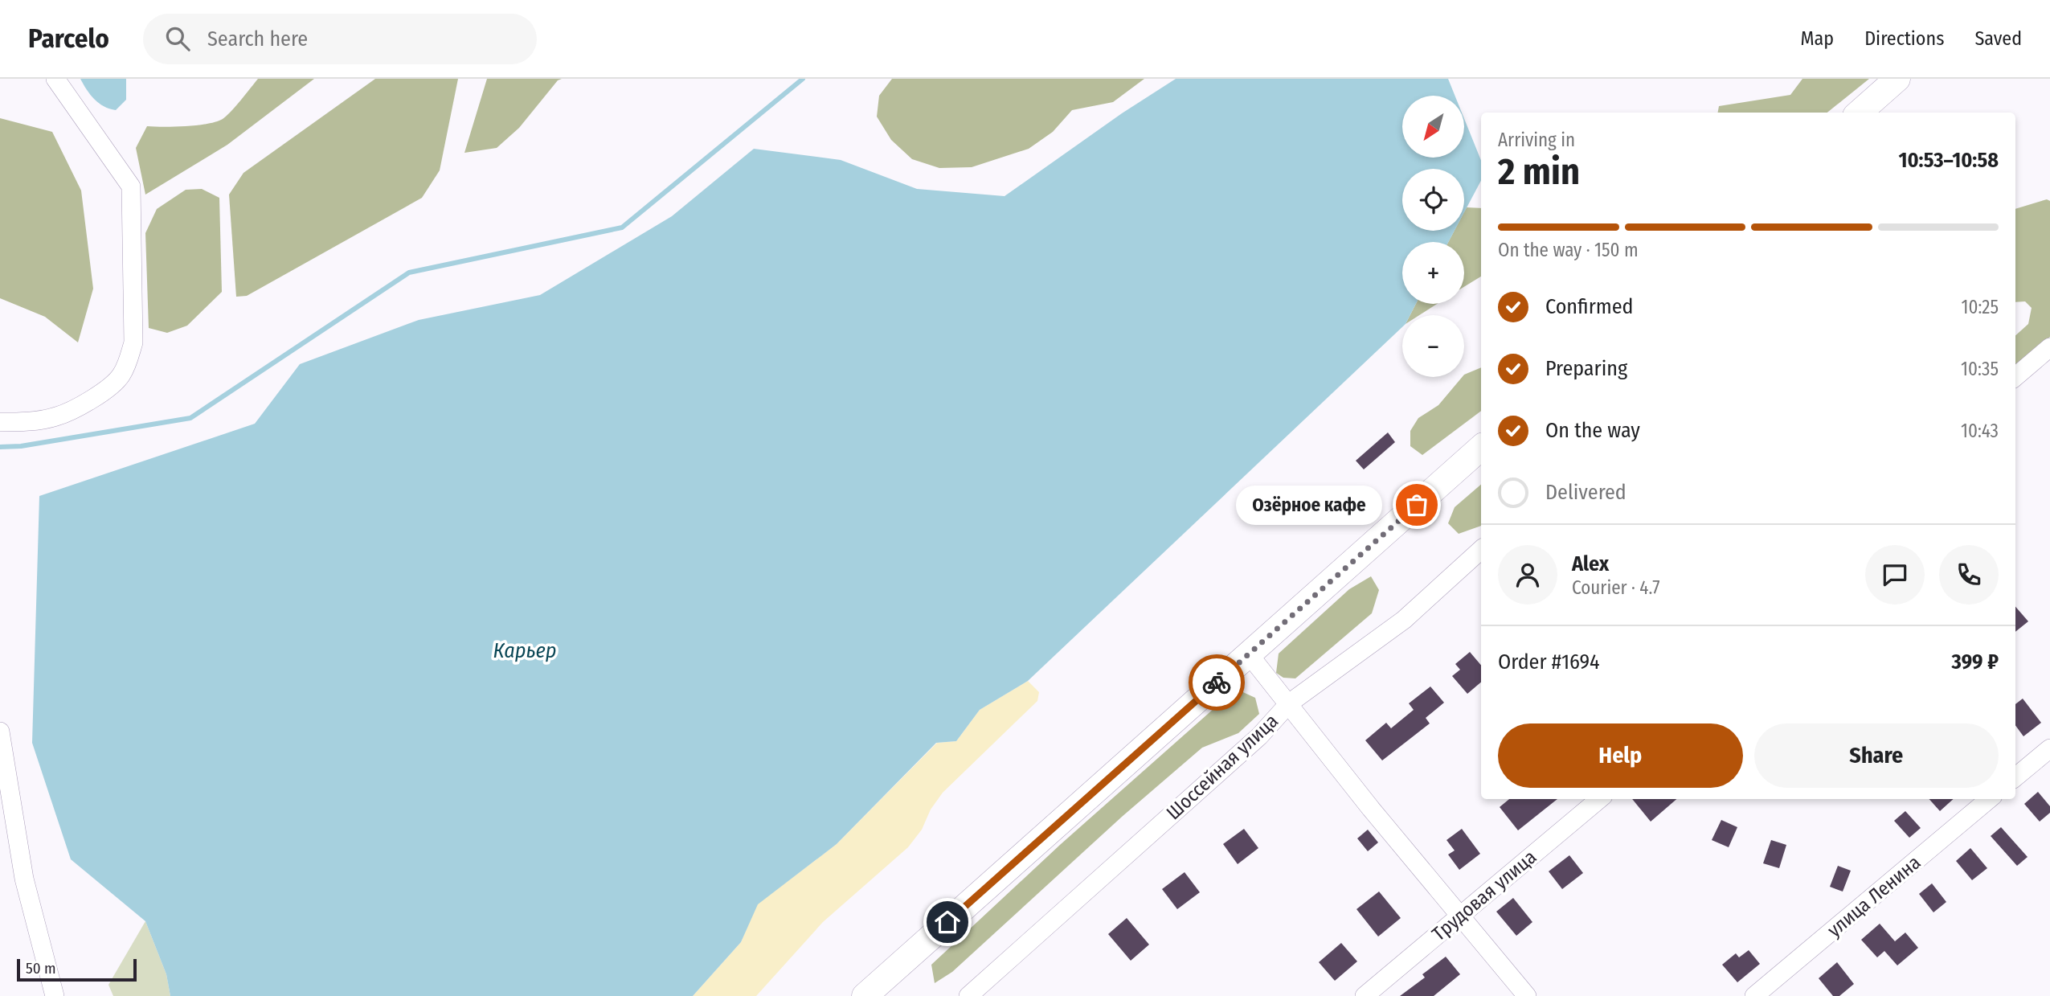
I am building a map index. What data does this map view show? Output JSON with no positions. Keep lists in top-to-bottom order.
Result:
{
  "streets": {
    "street": ["Шоссейная улица", "Трудовая улица", "улица Ленина"]
  },
  "water": ["Карьер"],
  "places": ["Озёрное кафе"],
  "scale_bar": "50 m",
  "north": "bottom left",
  "page": {
    "header": "Parcelo",
    "search": "Search here",
    "nav": ["Map", "Directions", "Saved"],
    "map_buttons": ["+", "−"],
    "heading": ["2 min", "Arriving in", "10:53–10:58"],
    "panel": [
      "Alex",
      "Courier · 4.7",
      "Order #1694",
      "399 ₽"
    ],
    "bar": "On the way · 150 m",
    "list": [
      ["Confirmed", "10:25"],
      ["Preparing", "10:35"],
      ["On the way", "10:43"],
      "Delivered"
    ],
    "bubble": "Озёрное кафе",
    "buttons": ["Help", "Share"],
    "scale": "50 m"
  }
}
